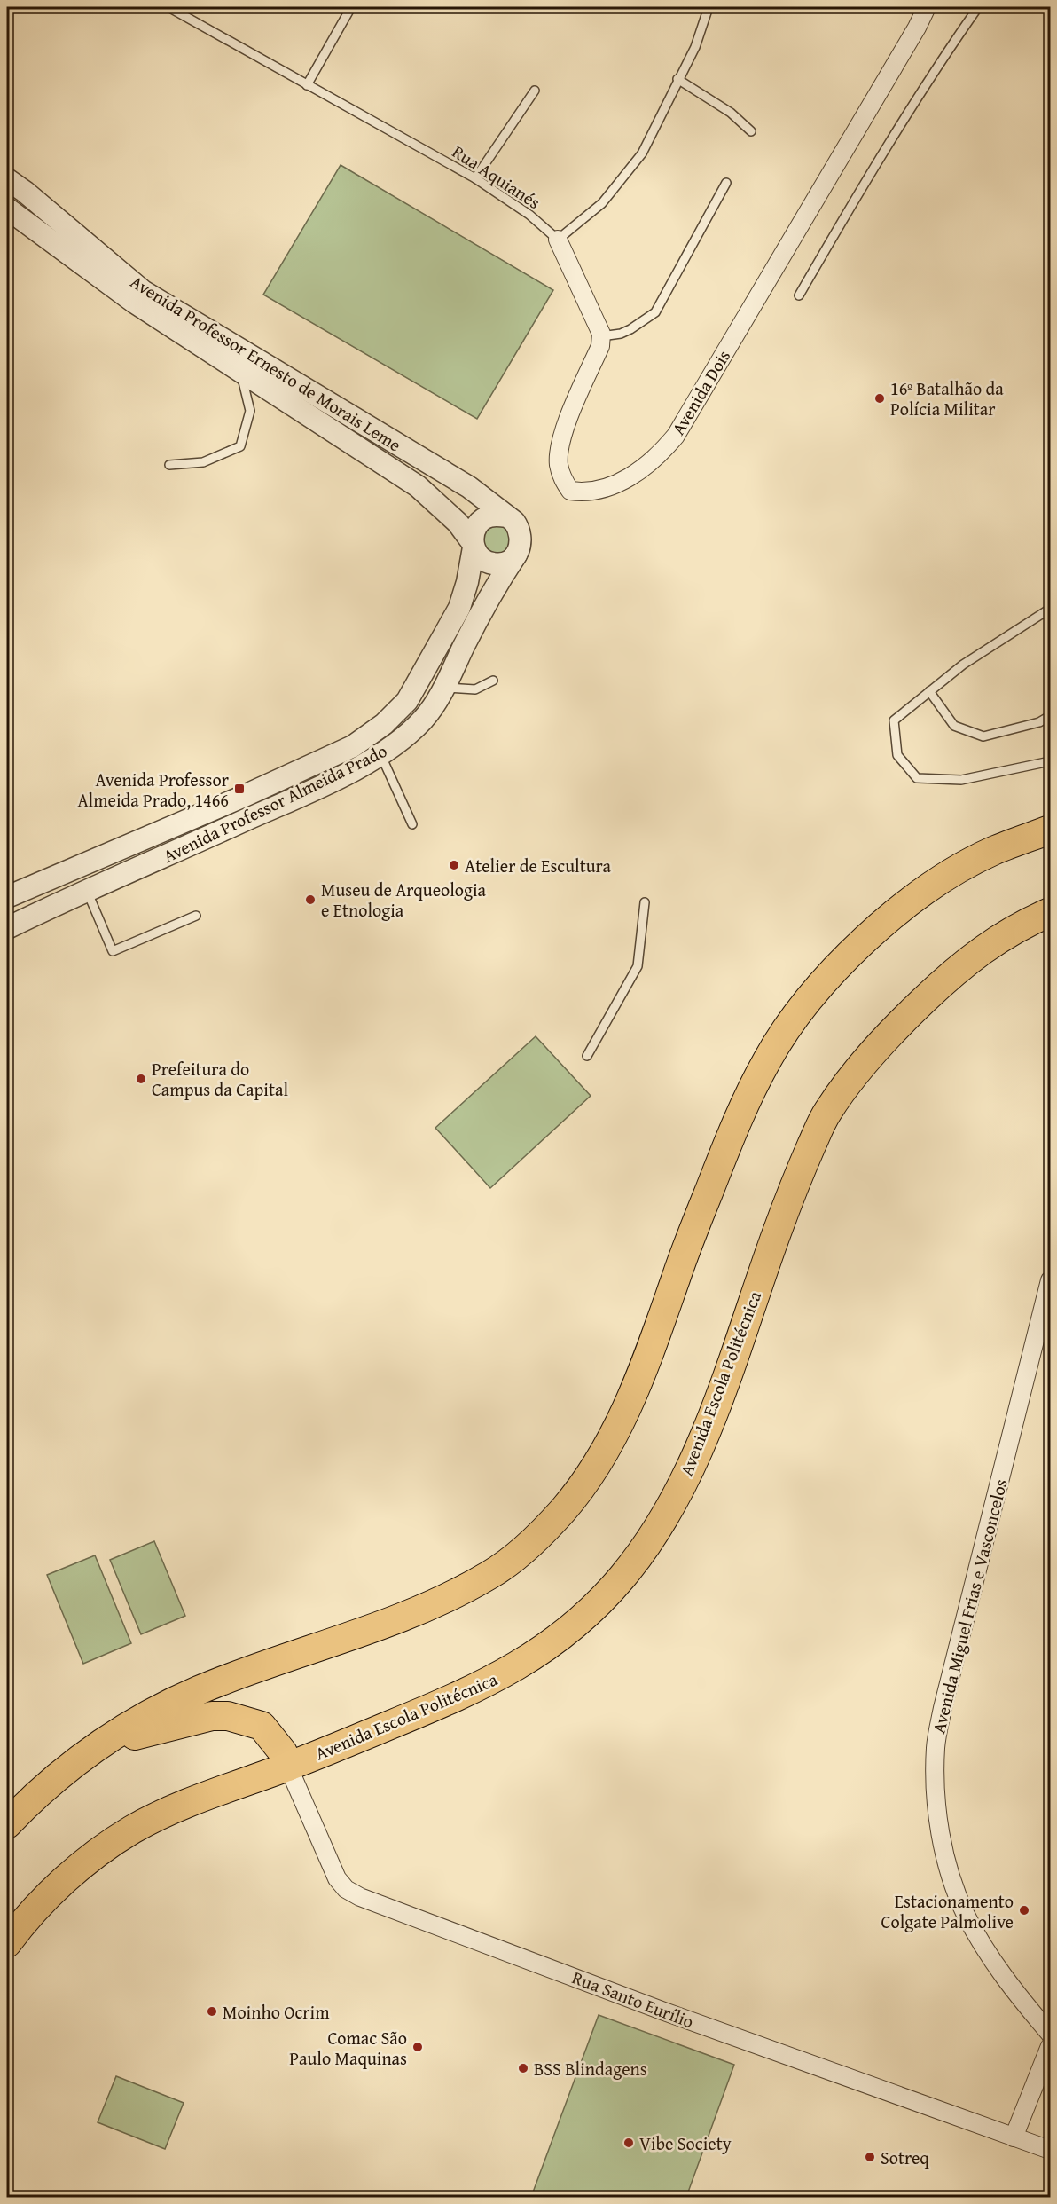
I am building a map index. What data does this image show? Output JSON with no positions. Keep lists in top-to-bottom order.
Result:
{
  "streets": {
    "highway": ["Avenida Escola Politécnica"],
    "street": [
      "Avenida Professor Ernesto de Morais Leme",
      "Avenida Dois",
      "Avenida Professor Almeida Prado",
      "Avenida Miguel Frias e Vasconcelos",
      "Rua Santo Eurílio"
    ],
    "lane": ["Rua Aquianés"]
  },
  "crossings": [
    ["Avenida Professor Ernesto de Morais Leme", "Avenida Professor Almeida Prado"],
    ["Avenida Escola Politécnica", "Rua Santo Eurílio"]
  ],
  "places": {
    "other": [
      "16º Batalhão da Polícia Militar",
      "Atelier de Escultura",
      "Museu de Arqueologia e Etnologia",
      "Prefeitura do Campus da Capital",
      "Estacionamento Colgate Palmolive",
      "Moinho Ocrim",
      "Comac São Paulo Maquinas",
      "BSS Blindagens",
      "Vibe Society",
      "Sotreq"
    ],
    "transit": ["Avenida Professor Almeida Prado, 1466"]
  }
}
